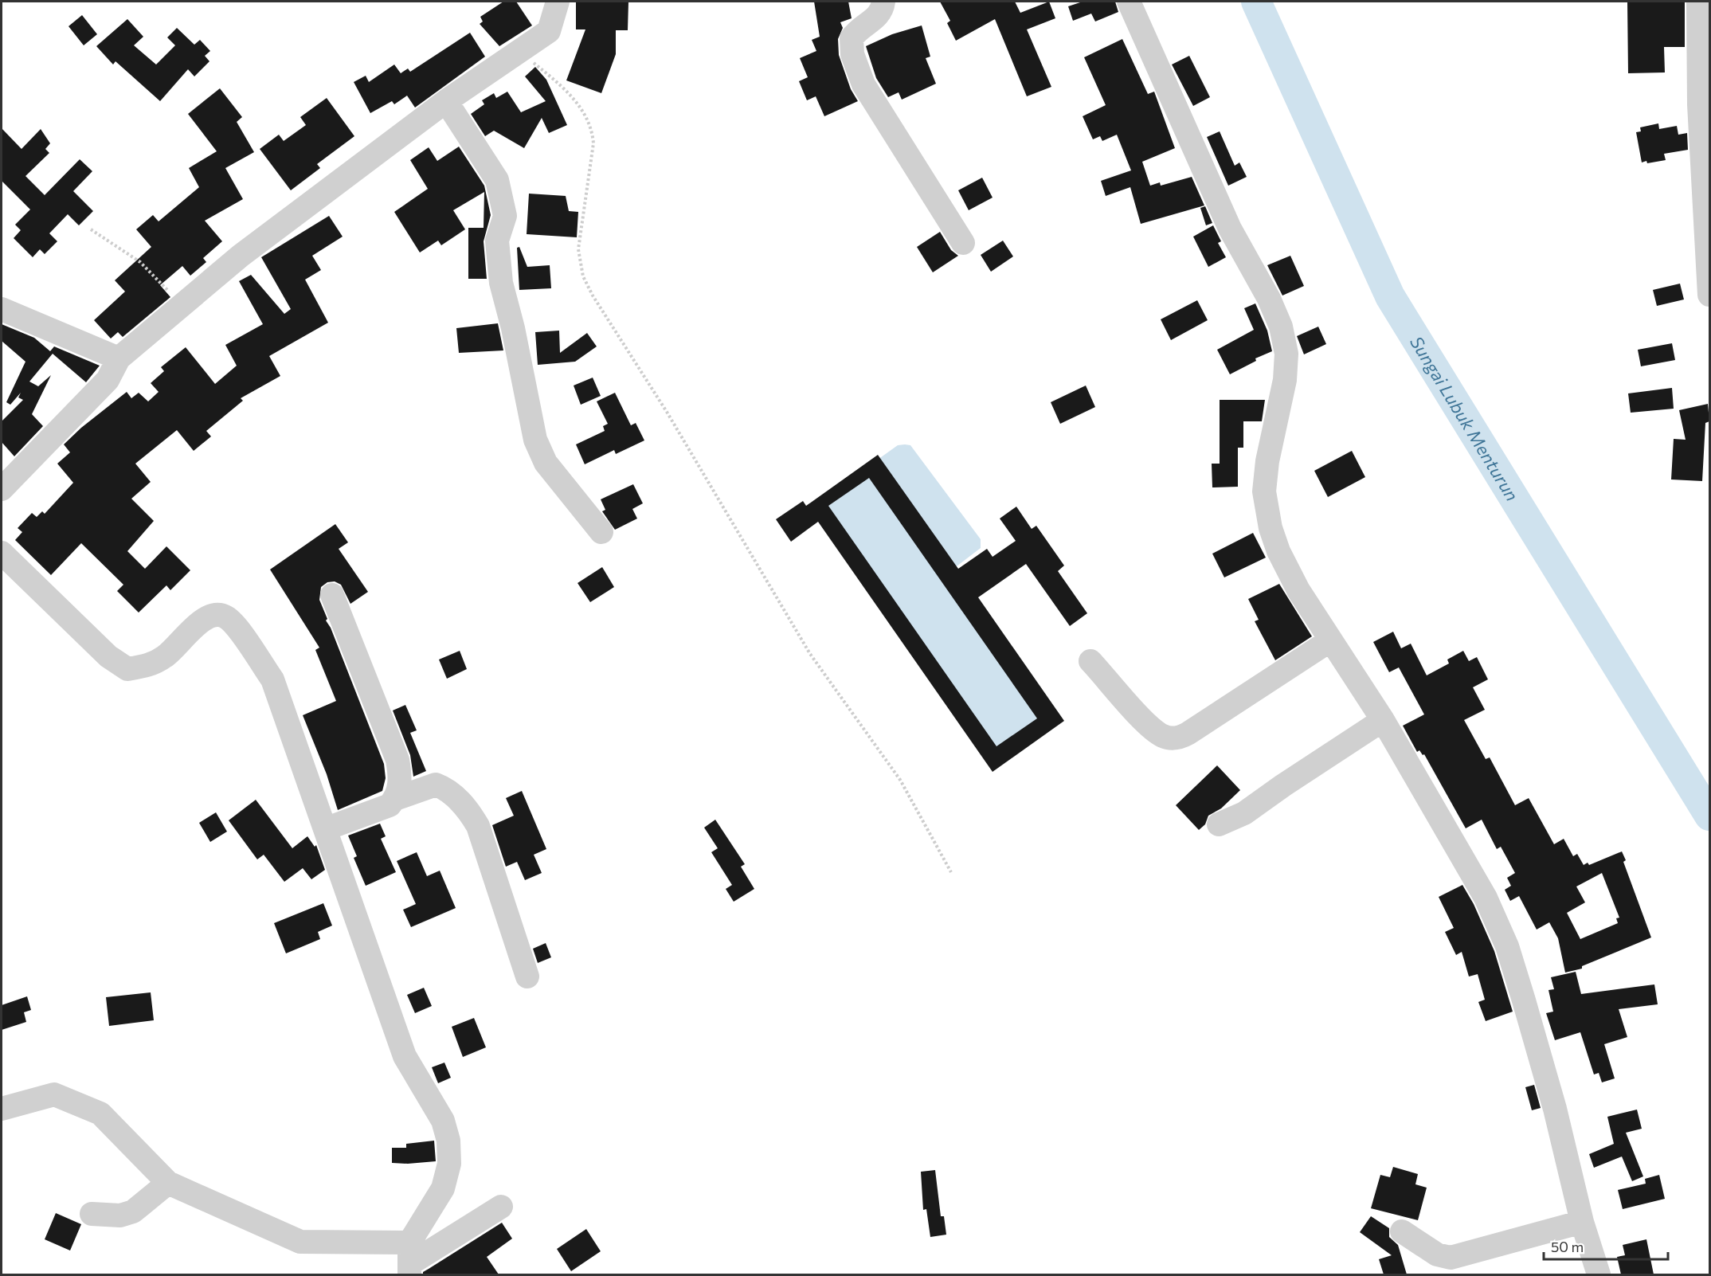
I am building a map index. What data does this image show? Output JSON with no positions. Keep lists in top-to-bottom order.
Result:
{
  "water": ["Sungai Lubuk Menturun"],
  "scale_bar": "50 m"
}
